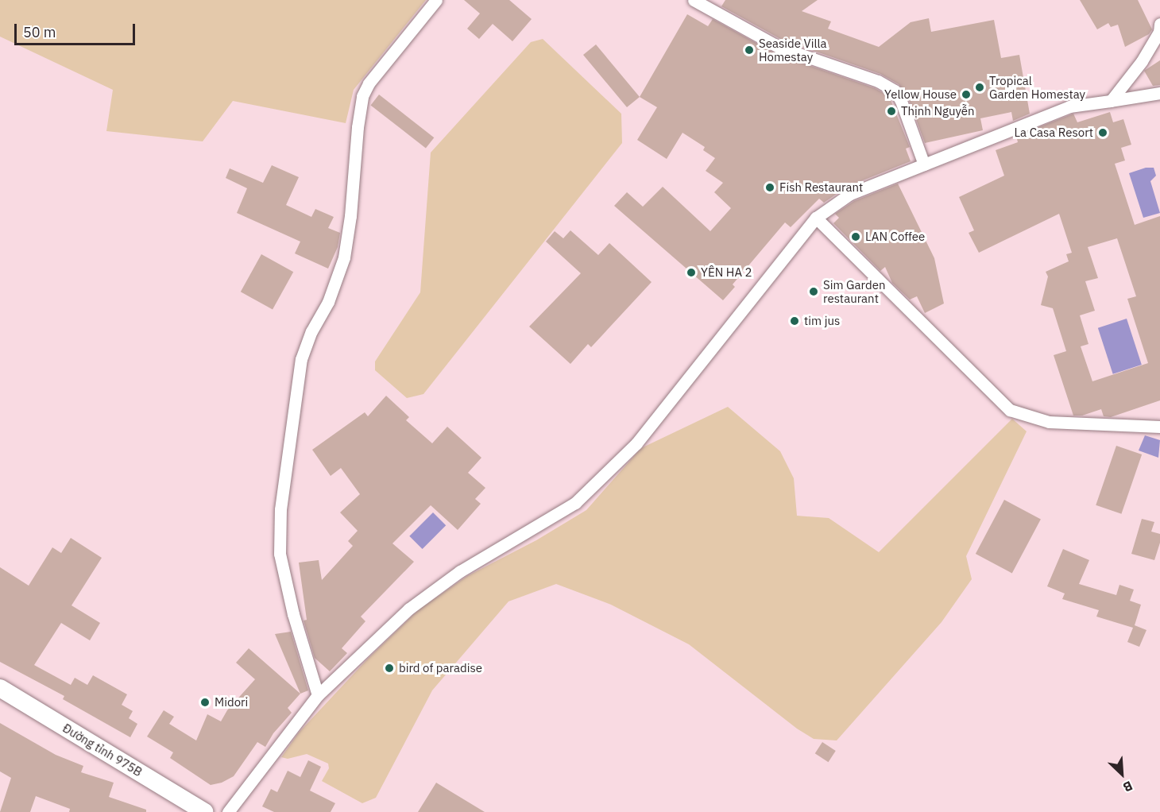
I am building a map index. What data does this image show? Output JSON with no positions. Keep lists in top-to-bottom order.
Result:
{
  "streets": {
    "main road": ["Đường tỉnh 975B"]
  },
  "places": [
    "Seaside Villa Homestay",
    "Tropical Garden Homestay",
    "Yellow House",
    "Thịnh Nguyễn",
    "La Casa Resort",
    "Fish Restaurant",
    "LAN Coffee",
    "YÊN HA 2",
    "Sim Garden restaurant",
    "tim jus",
    "bird of paradise",
    "Midori"
  ],
  "scale_bar": "50 m",
  "north": "bottom right"
}
